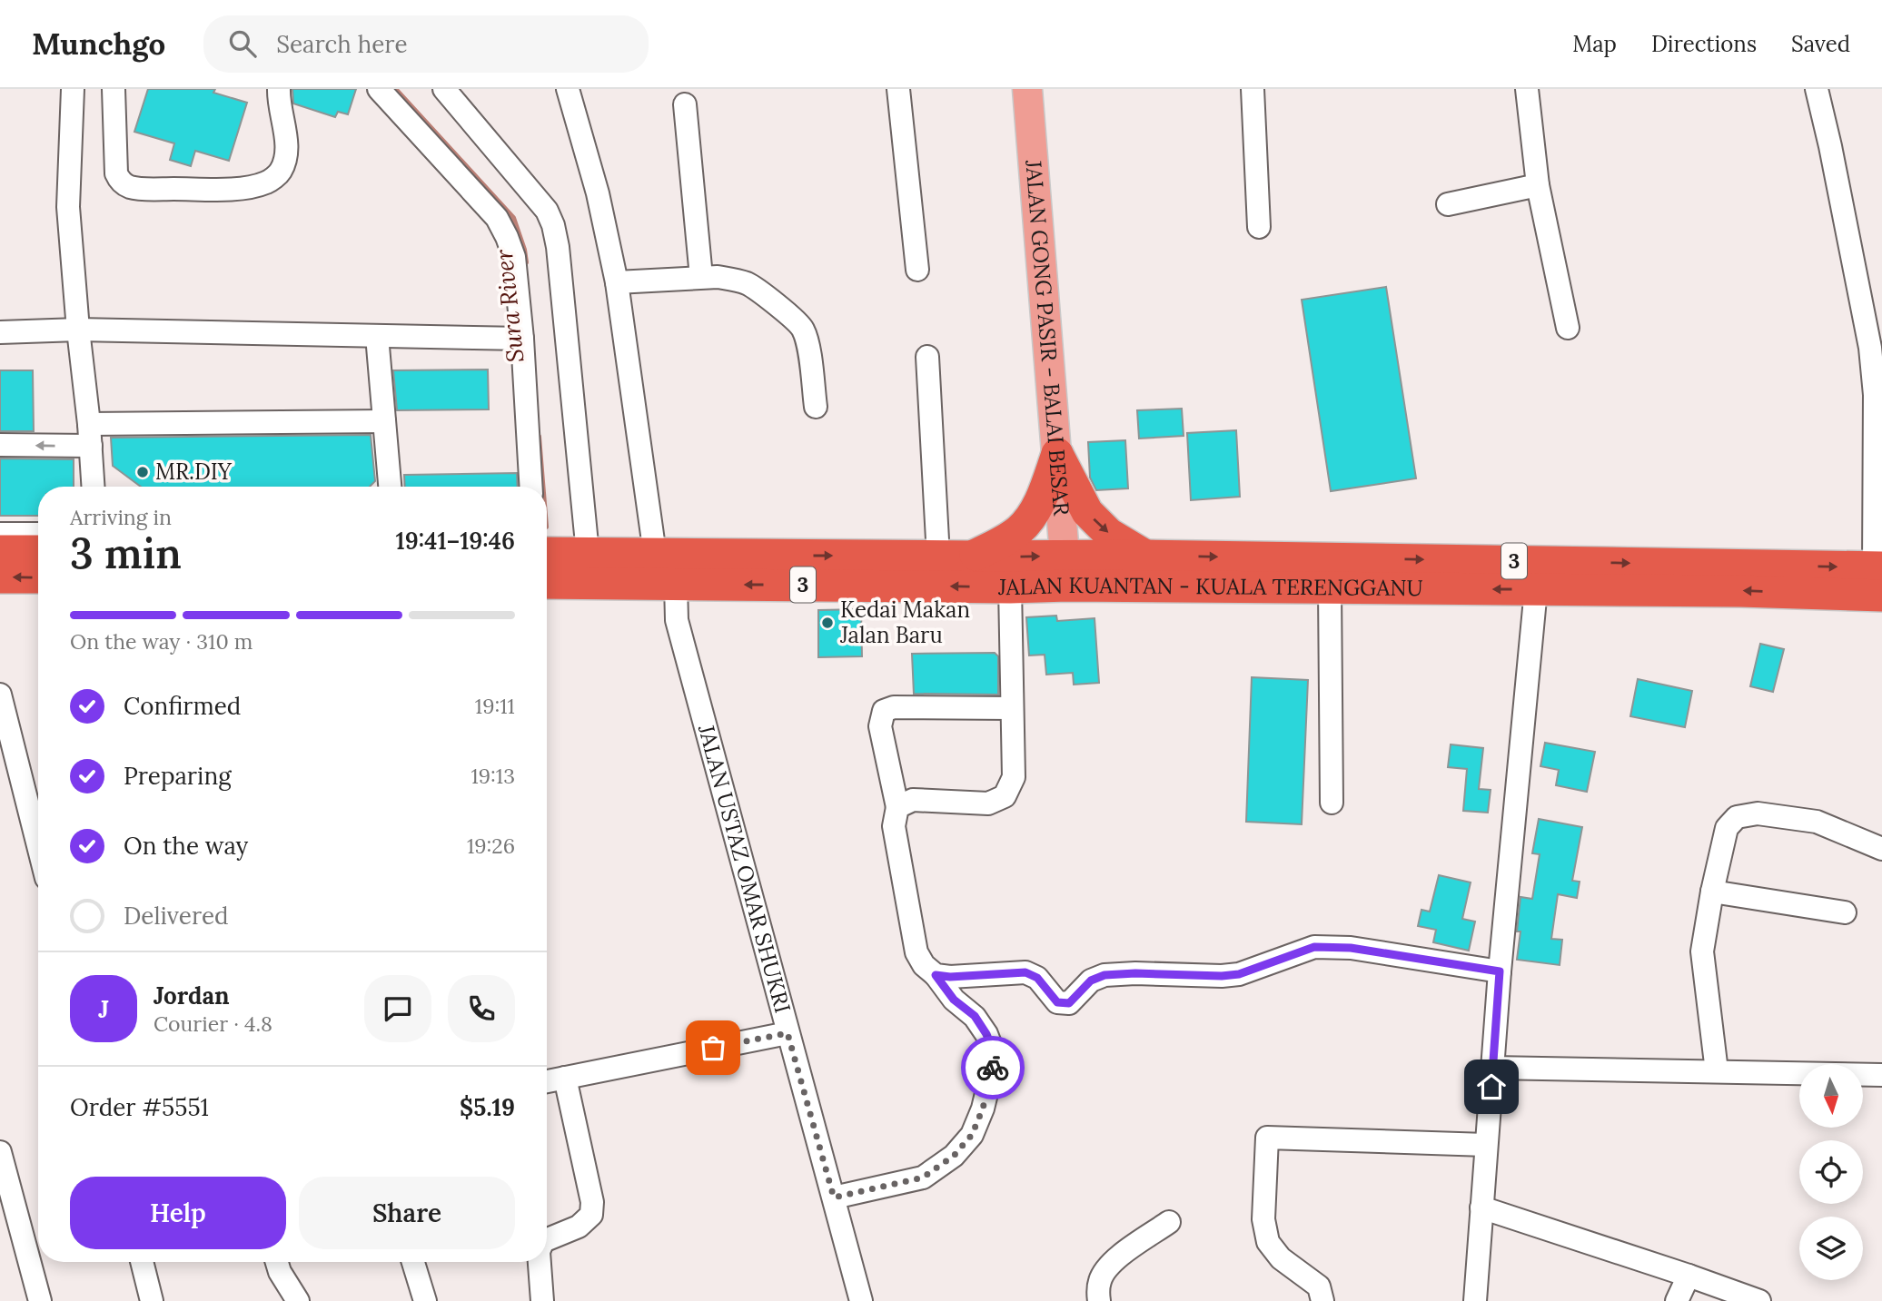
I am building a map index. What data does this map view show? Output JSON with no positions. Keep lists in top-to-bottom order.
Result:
{
  "streets": {
    "highway": ["3", "JALAN KUANTAN - KUALA TERENGGANU"],
    "main road": ["JALAN GONG PASIR - BALAI BESAR"],
    "street": ["JALAN USTAZ OMAR SHUKRI"]
  },
  "crossings": [
    ["JALAN GONG PASIR - BALAI BESAR", "JALAN KUANTAN - KUALA TERENGGANU"],
    ["JALAN KUANTAN - KUALA TERENGGANU", "JALAN USTAZ OMAR SHUKRI"]
  ],
  "water": ["Sura River"],
  "places": ["MR.DIY", "Kedai Makan Jalan Baru"],
  "north": "bottom",
  "page": {
    "header": "Munchgo",
    "search": "Search here",
    "nav": ["Map", "Directions", "Saved"],
    "heading": ["3 min", "Arriving in", "19:41–19:46"],
    "panel": [
      "Jordan",
      "Courier · 4.8",
      "Order #5551",
      "$5.19"
    ],
    "bar": "On the way · 310 m",
    "list": [
      ["Confirmed", "19:11"],
      ["Preparing", "19:13"],
      ["On the way", "19:26"],
      "Delivered"
    ],
    "round": "J",
    "buttons": ["Help", "Share"]
  }
}
